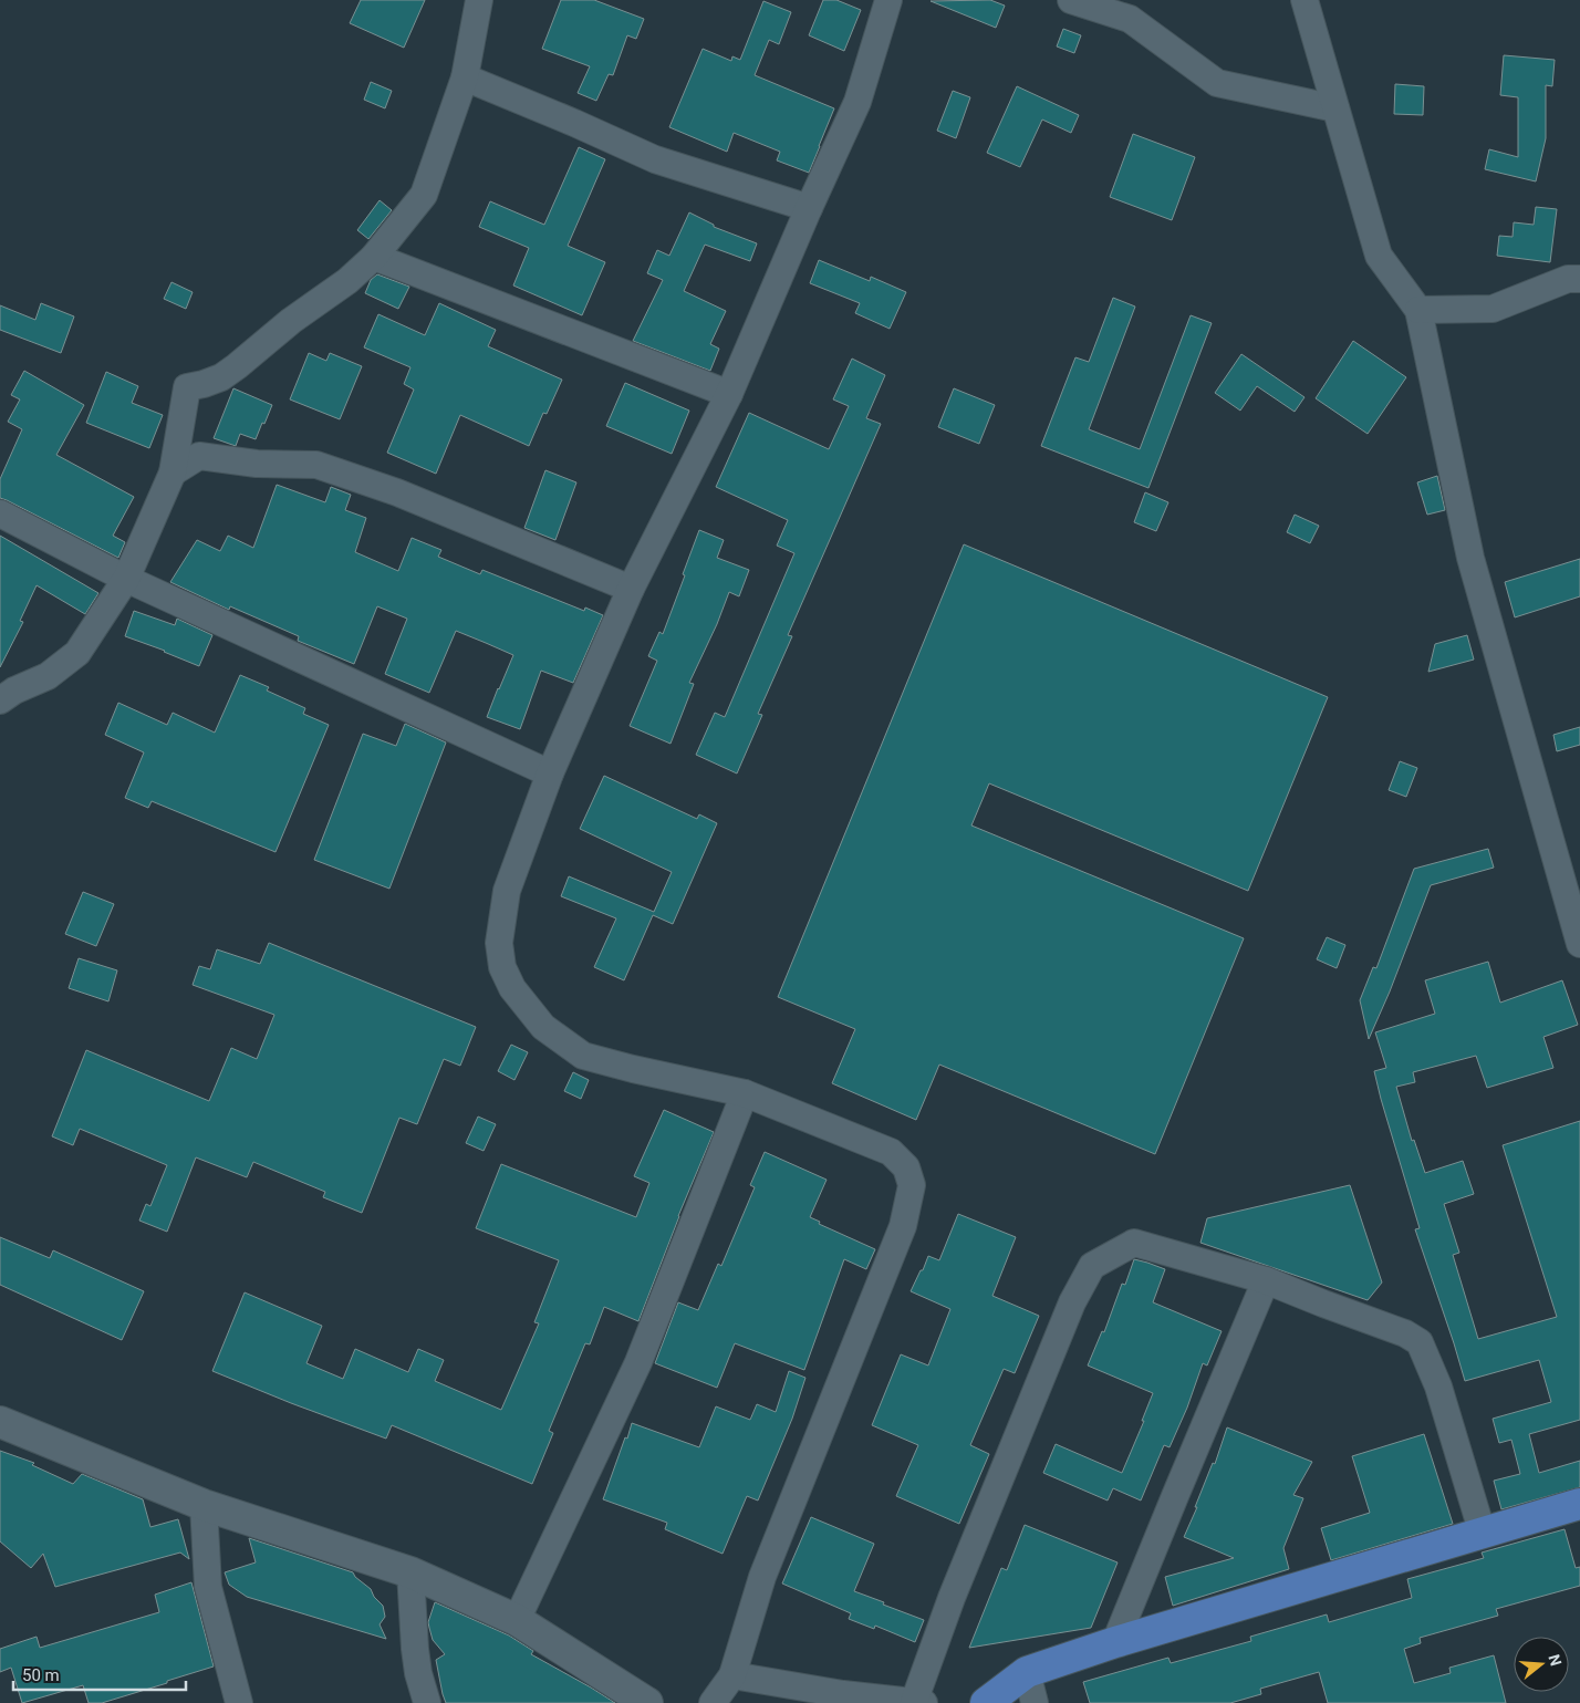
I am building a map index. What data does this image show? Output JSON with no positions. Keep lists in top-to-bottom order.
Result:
{
  "scale_bar": "50 m",
  "north": "right"
}
